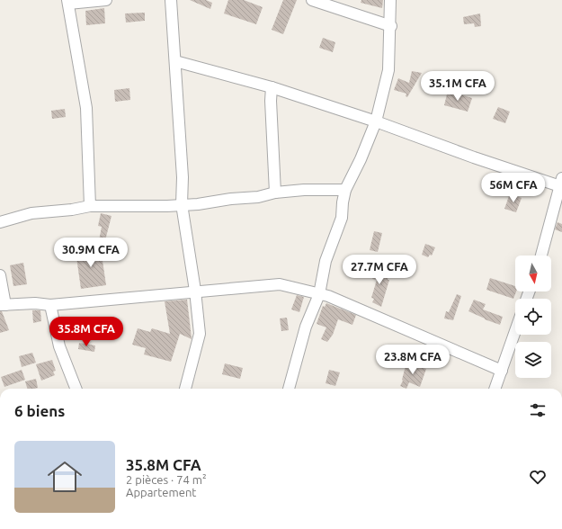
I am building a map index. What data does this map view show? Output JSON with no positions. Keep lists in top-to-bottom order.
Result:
{
  "north": "bottom",
  "page": {
    "price": [
      "35.1M CFA",
      "56M CFA",
      "30.9M CFA",
      "27.7M CFA",
      "35.8M CFA",
      "23.8M CFA"
    ],
    "heading": "6 biens",
    "list": [
      {
        "name": "35.8M CFA",
        "note": "2 pièces · 74 m² · Appartement"
      }
    ]
  }
}
